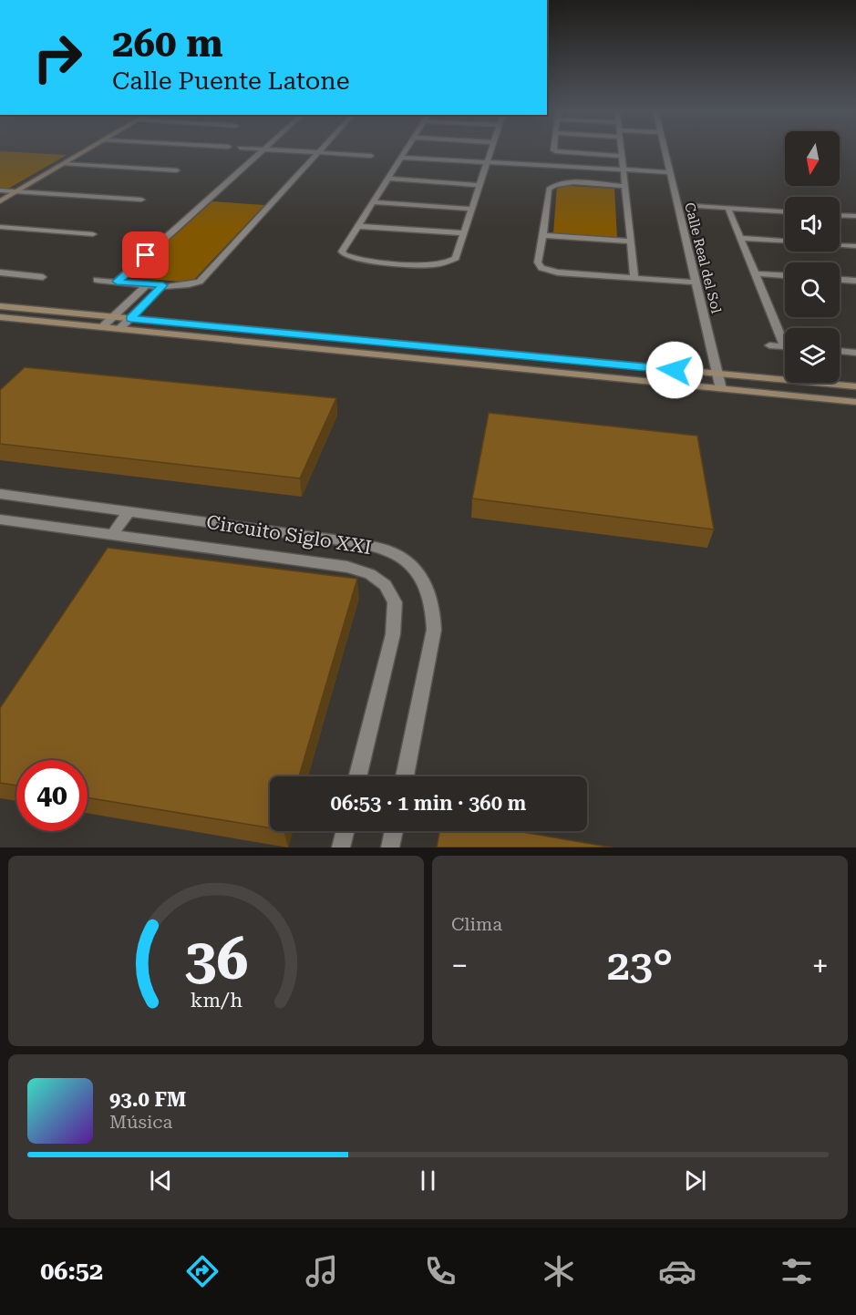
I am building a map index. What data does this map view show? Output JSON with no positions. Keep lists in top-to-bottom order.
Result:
{
  "streets": {
    "street": ["Calle Real del Sol", "Circuito Siglo XXI"]
  },
  "north": "bottom",
  "page": {
    "turn": ["260 m", "Calle Puente Latone"],
    "limit": "40",
    "trip": "06:53 · 1 min · 360 m",
    "tile": "Clima",
    "heat": ["−", "23°", "+"],
    "song": ["93.0 FM", "Música"],
    "tabs": "06:52",
    "gauge": ["36", "km/h"]
  }
}
